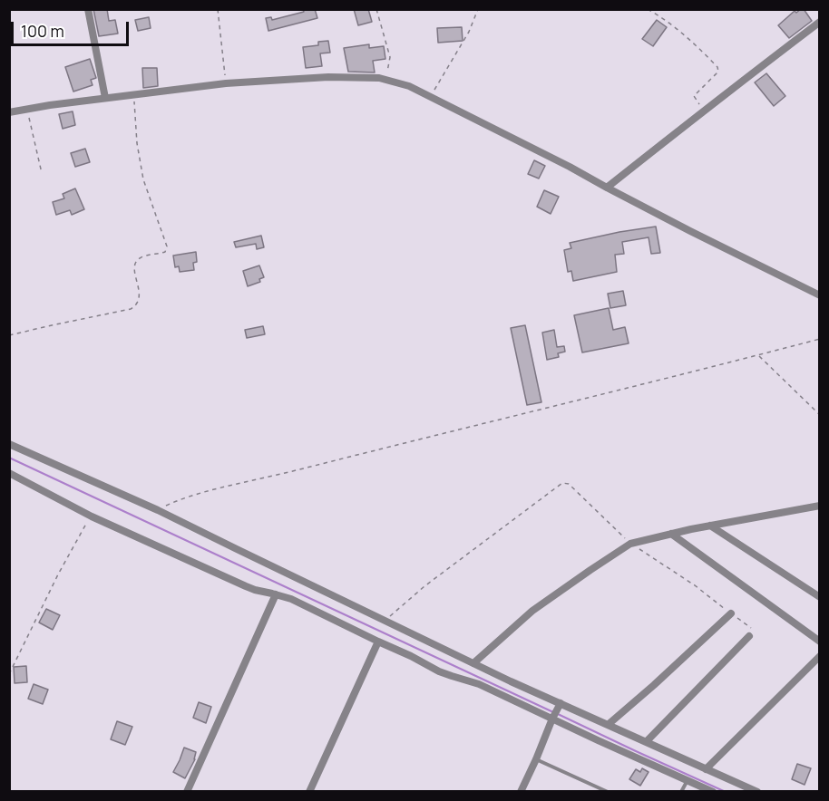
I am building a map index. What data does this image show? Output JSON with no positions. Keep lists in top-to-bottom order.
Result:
{
  "scale_bar": "100 m"
}
